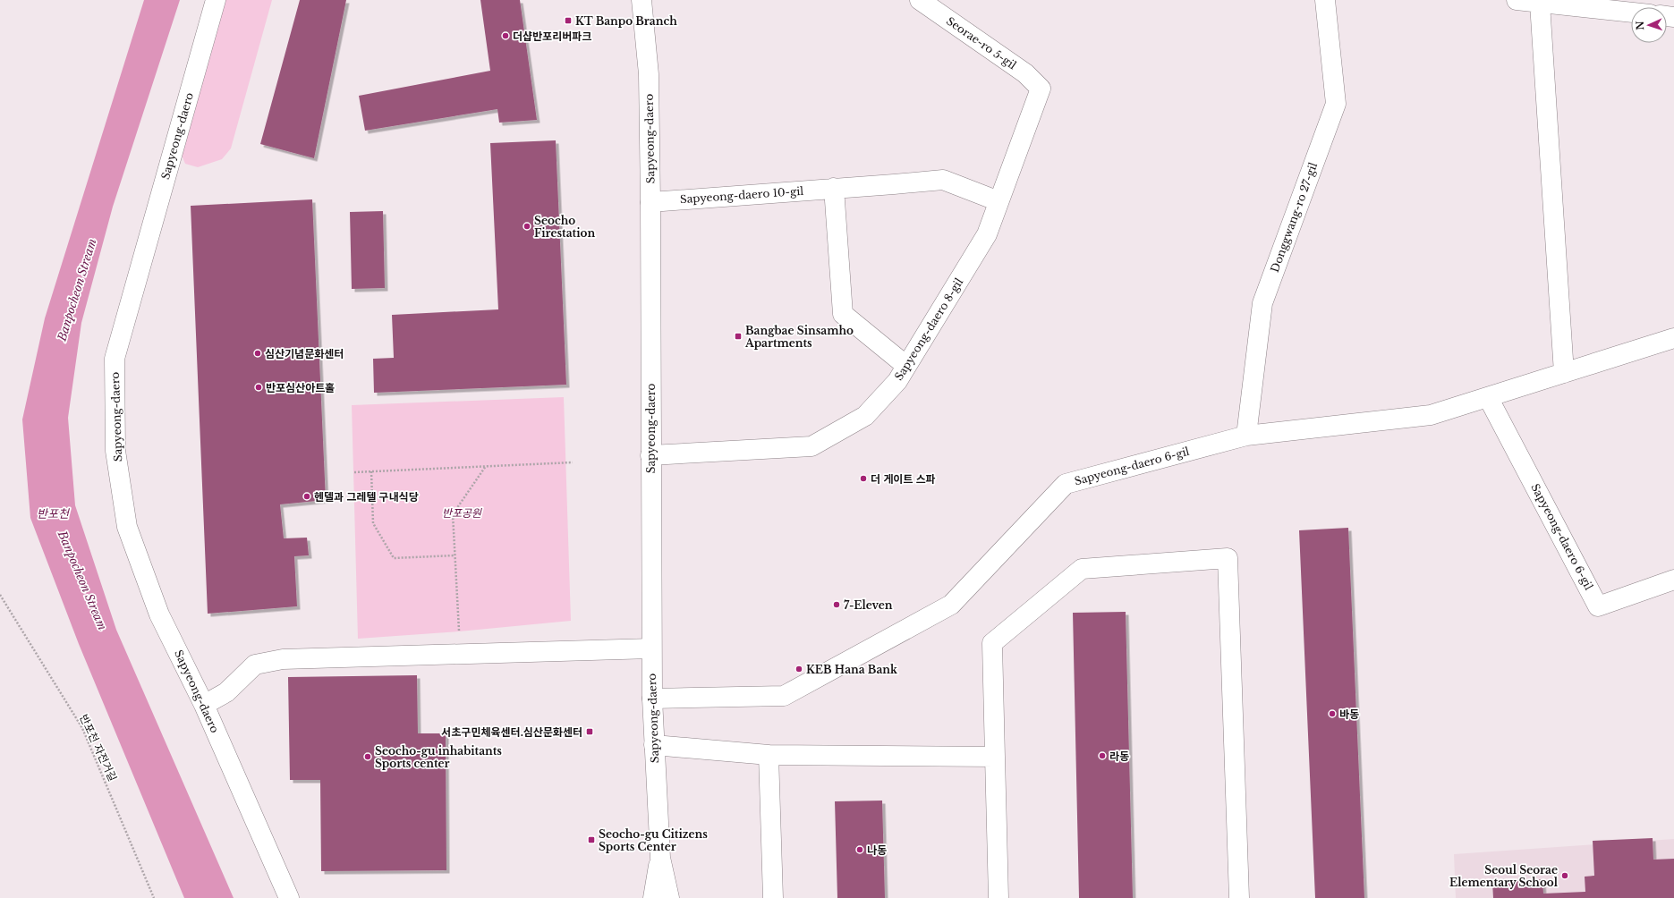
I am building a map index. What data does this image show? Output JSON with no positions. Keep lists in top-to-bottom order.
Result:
{
  "streets": {
    "street": [
      "Seorae-ro 5-gil",
      "Sapyeong-daero",
      "Sapyeong-daero 10-gil",
      "Donggwang-ro 27-gil",
      "Sapyeong-daero 8-gil",
      "Sapyeong-daero 6-gil"
    ],
    "path": ["반포천 자전거길"]
  },
  "crossings": [
    ["Seorae-ro 5-gil", "Sapyeong-daero 8-gil"],
    ["Sapyeong-daero", "Sapyeong-daero 10-gil"],
    ["Sapyeong-daero", "Sapyeong-daero 8-gil"],
    ["Sapyeong-daero", "Sapyeong-daero 6-gil"],
    ["Sapyeong-daero 10-gil", "Sapyeong-daero 8-gil"],
    ["Donggwang-ro 27-gil", "Sapyeong-daero 6-gil"]
  ],
  "water": ["Banpocheon Stream", "반포천"],
  "parks": ["반포공원"],
  "places": {
    "transit": [
      "KT Banpo Branch",
      "Bangbae Sinsamho Apartments",
      "서초구민체육센터.심산문화센터",
      "Seocho-gu Citizens Sports Center"
    ],
    "other": [
      "더샵반포리버파크",
      "Seocho Firestation",
      "심산기념문화센터",
      "반포심산아트홀",
      "더 게이트 스파",
      "헨델과 그레텔 구내식당",
      "7-Eleven",
      "KEB Hana Bank",
      "바동",
      "라동",
      "Seocho-gu inhabitants Sports center",
      "나동",
      "Seoul Seorae Elementary School"
    ]
  },
  "north": "left"
}
